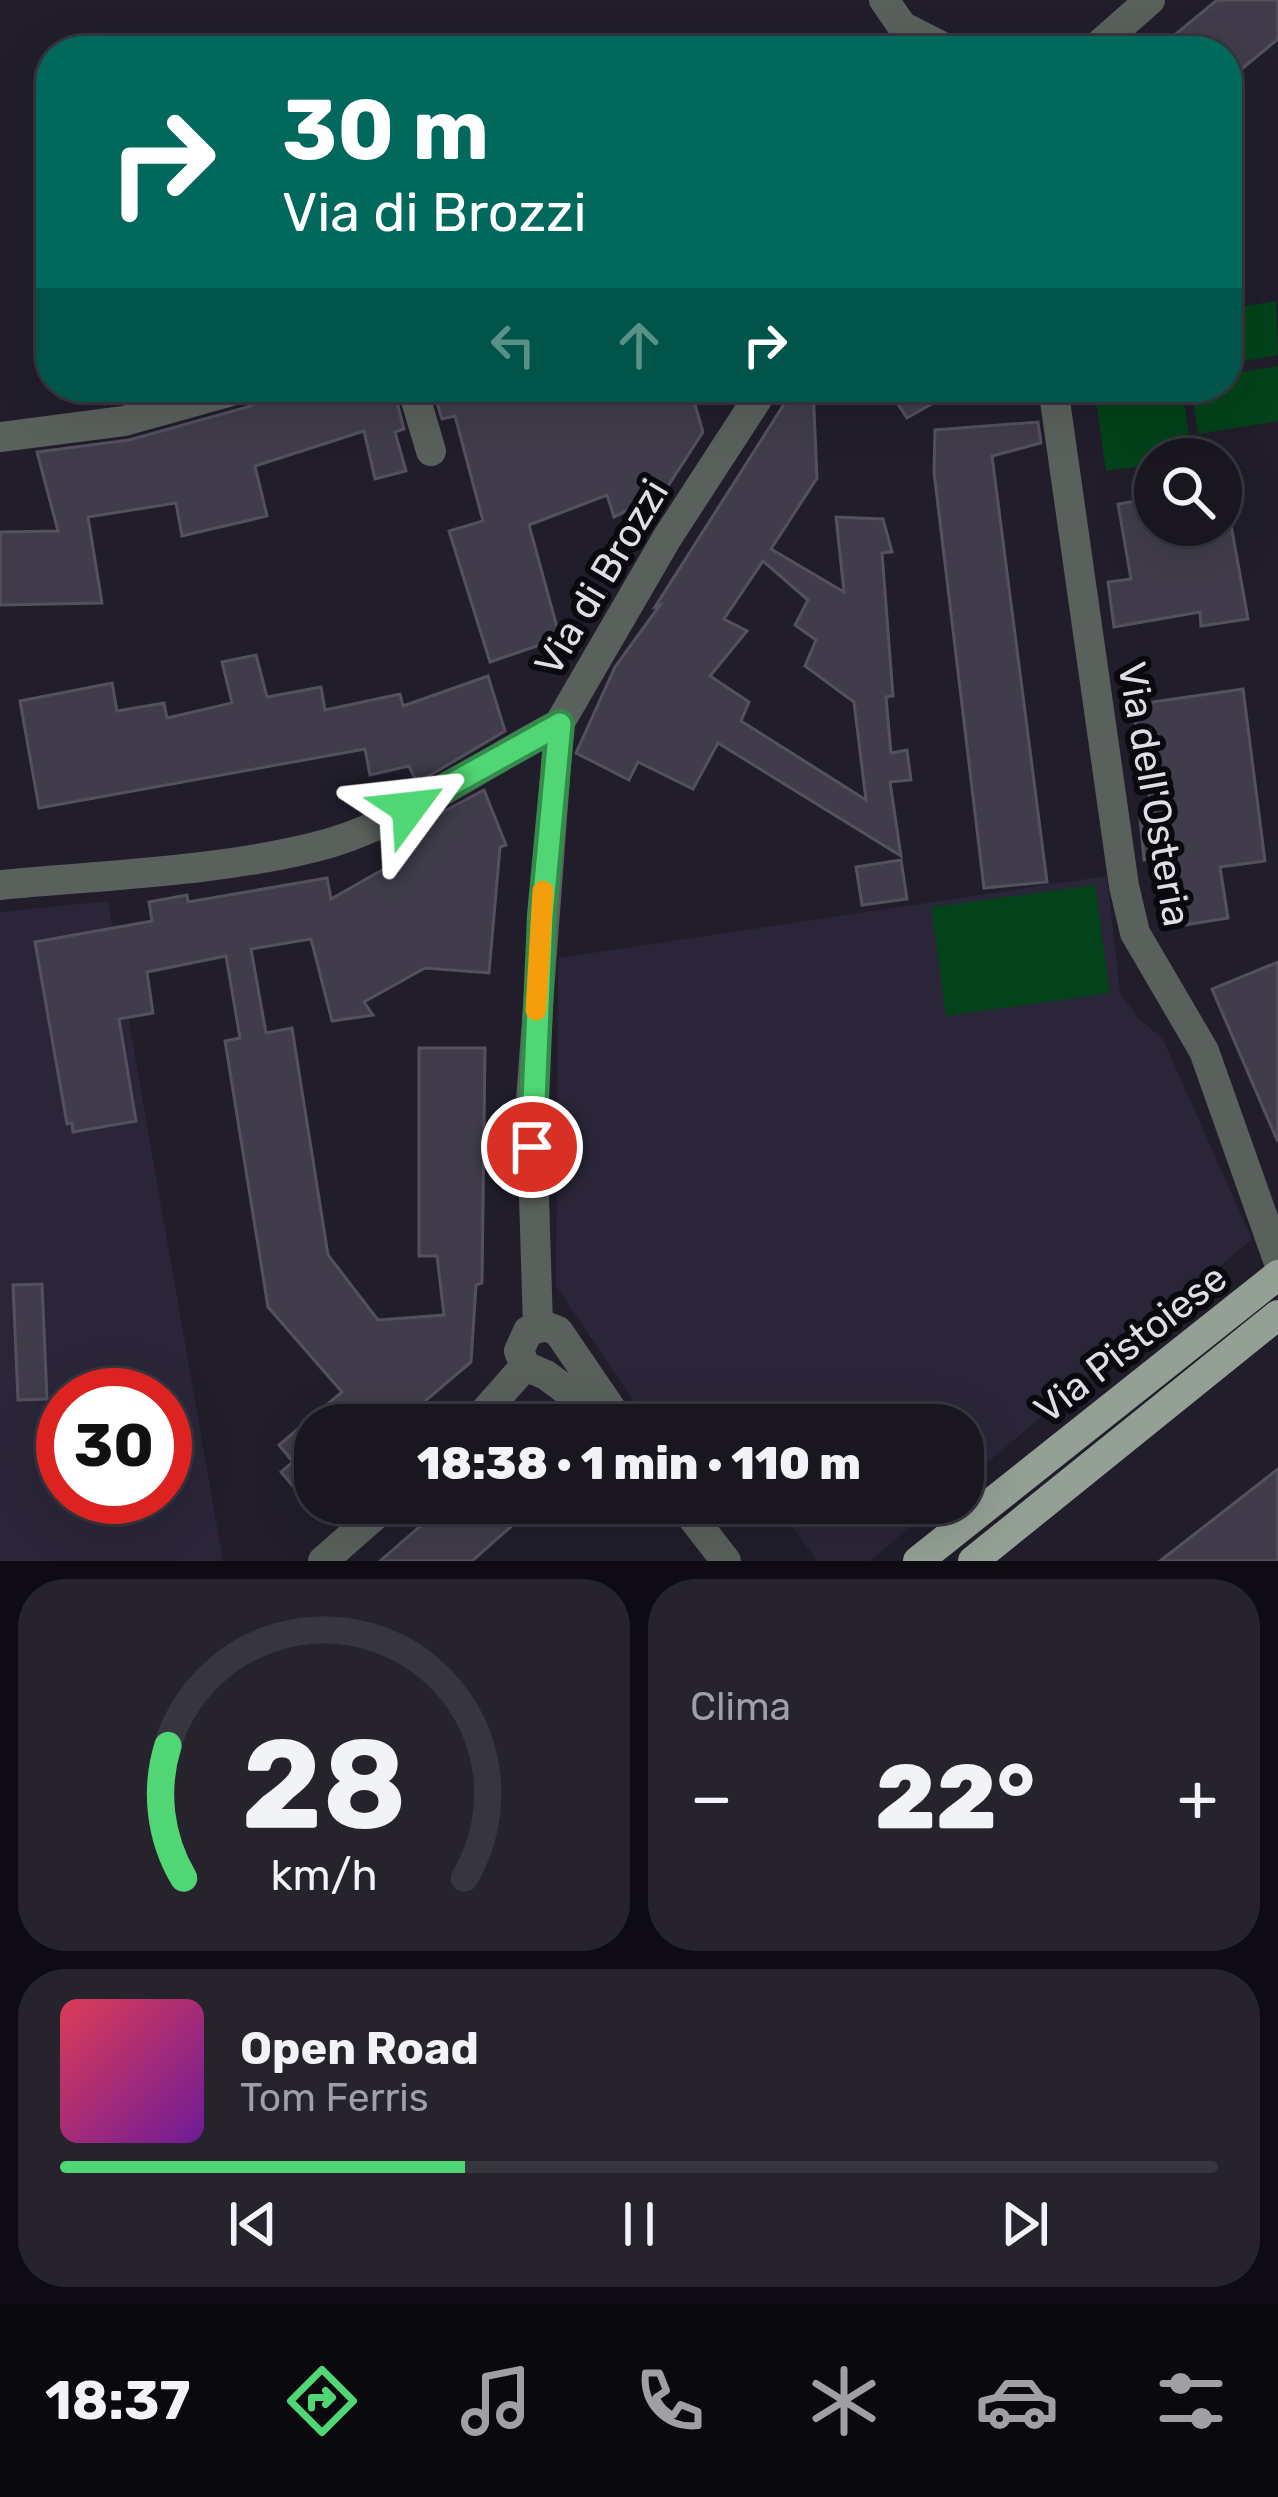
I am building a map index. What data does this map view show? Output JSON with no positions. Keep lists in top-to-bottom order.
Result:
{
  "streets": {
    "main road": ["Via Pistoiese"],
    "street": ["Via di Brozzi", "Via dell'Osteria"]
  },
  "page": {
    "turn": ["30 m", "Via di Brozzi"],
    "limit": "30",
    "trip": "18:38 · 1 min · 110 m",
    "tile": "Clima",
    "heat": ["−", "22°", "+"],
    "song": ["Open Road", "Tom Ferris"],
    "tabs": "18:37",
    "gauge": ["28", "km/h"]
  }
}
